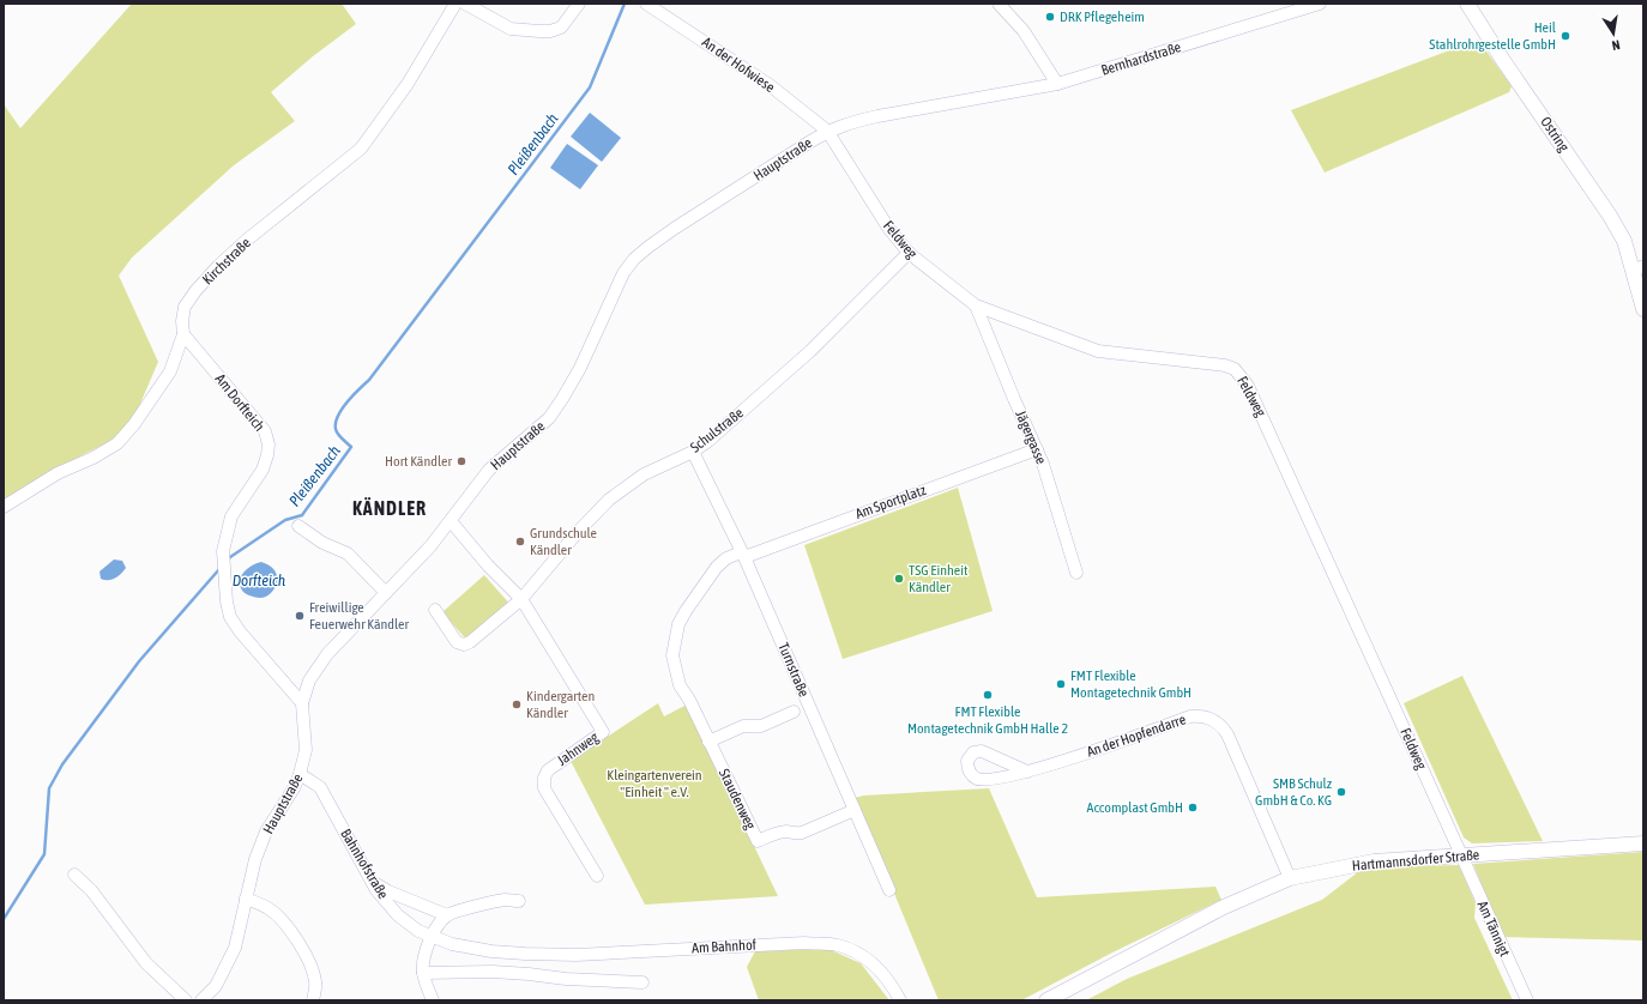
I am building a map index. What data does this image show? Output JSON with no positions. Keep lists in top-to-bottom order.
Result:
{
  "streets": {
    "main road": ["Ostring", "Hartmannsdorfer Straße"],
    "street": [
      "Bernhardstraße",
      "An der Hofwiese",
      "Hauptstraße",
      "Feldweg",
      "Kirchstraße",
      "Am Dorfteich",
      "Schulstraße",
      "Jägergasse",
      "Am Sportplatz",
      "Turnstraße",
      "An der Hopfendarre",
      "Jahnweg",
      "Staudenweg",
      "Bahnhofstraße",
      "Am Tännigt",
      "Am Bahnhof"
    ]
  },
  "crossings": [
    ["Bernhardstraße", "Hauptstraße"],
    ["An der Hofwiese", "Hauptstraße"],
    ["An der Hofwiese", "Feldweg"],
    ["Hauptstraße", "Feldweg"],
    ["Hauptstraße", "Am Dorfteich"],
    ["Hauptstraße", "Bahnhofstraße"],
    ["Feldweg", "Schulstraße"],
    ["Feldweg", "Jägergasse"],
    ["Feldweg", "Hartmannsdorfer Straße"],
    ["Feldweg", "Am Tännigt"],
    ["Kirchstraße", "Am Dorfteich"],
    ["Schulstraße", "Turnstraße"],
    ["Schulstraße", "Jahnweg"],
    ["Jägergasse", "Am Sportplatz"],
    ["Am Sportplatz", "Turnstraße"],
    ["Am Sportplatz", "Staudenweg"],
    ["Turnstraße", "Staudenweg"],
    ["An der Hopfendarre", "Hartmannsdorfer Straße"],
    ["Hartmannsdorfer Straße", "Am Tännigt"],
    ["Bahnhofstraße", "Am Bahnhof"]
  ],
  "districts": ["KÄNDLER"],
  "water": ["Pleißenbach", "Dorfteich"],
  "parks": ["Kleingartenverein \"Einheit \" e.V."],
  "places": [
    "DRK Pflegeheim",
    "Heil Stahlrohrgestelle GmbH",
    "Hort Kändler",
    "Grundschule Kändler",
    "TSG Einheit Kändler",
    "Freiwillige Feuerwehr Kändler",
    "FMT Flexible Montagetechnik GmbH",
    "FMT Flexible Montagetechnik GmbH Halle 2",
    "Kindergarten Kändler",
    "SMB Schulz GmbH & Co. KG",
    "Accomplast GmbH"
  ],
  "north": "bottom"
}
